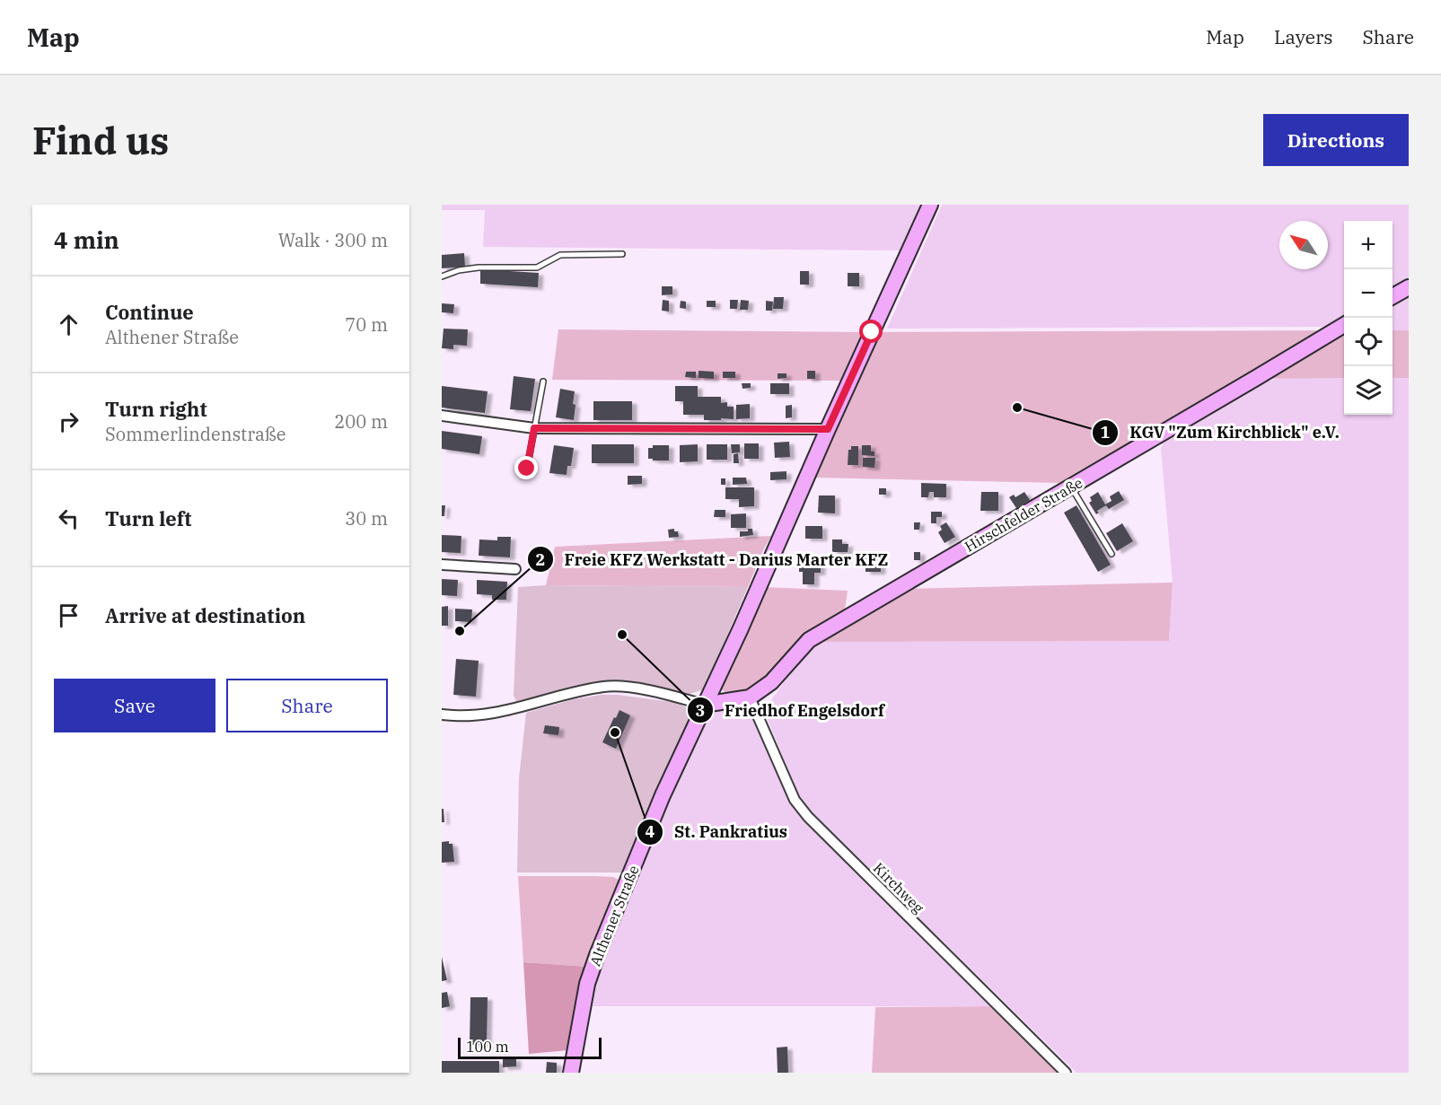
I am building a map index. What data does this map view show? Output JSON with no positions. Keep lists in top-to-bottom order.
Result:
{
  "streets": {
    "main road": ["Hirschfelder Straße", "Althener Straße"],
    "street": ["Kirchweg"]
  },
  "crossings": [
    ["Hirschfelder Straße", "Kirchweg"],
    ["Hirschfelder Straße", "Althener Straße"]
  ],
  "places": [
    "KGV \"Zum Kirchblick\" e.V.",
    "Freie KFZ Werkstatt - Darius Marter KFZ",
    "Friedhof Engelsdorf",
    "St. Pankratius"
  ],
  "scale_bar": "100 m",
  "north": "top left",
  "page": {
    "header": "Map",
    "nav": ["Map", "Layers", "Share"],
    "buttons": [
      "Directions",
      ["Save", "Share"]
    ],
    "title": "Find us",
    "heading": ["4 min", "Walk · 300 m"],
    "map_buttons": ["+", "−"],
    "list": [
      ["Continue", "Althener Straße", "70 m"],
      ["Turn right", "Sommerlindenstraße", "200 m"],
      ["Turn left", "30 m"],
      "Arrive at destination"
    ],
    "scale": "100 m"
  }
}
